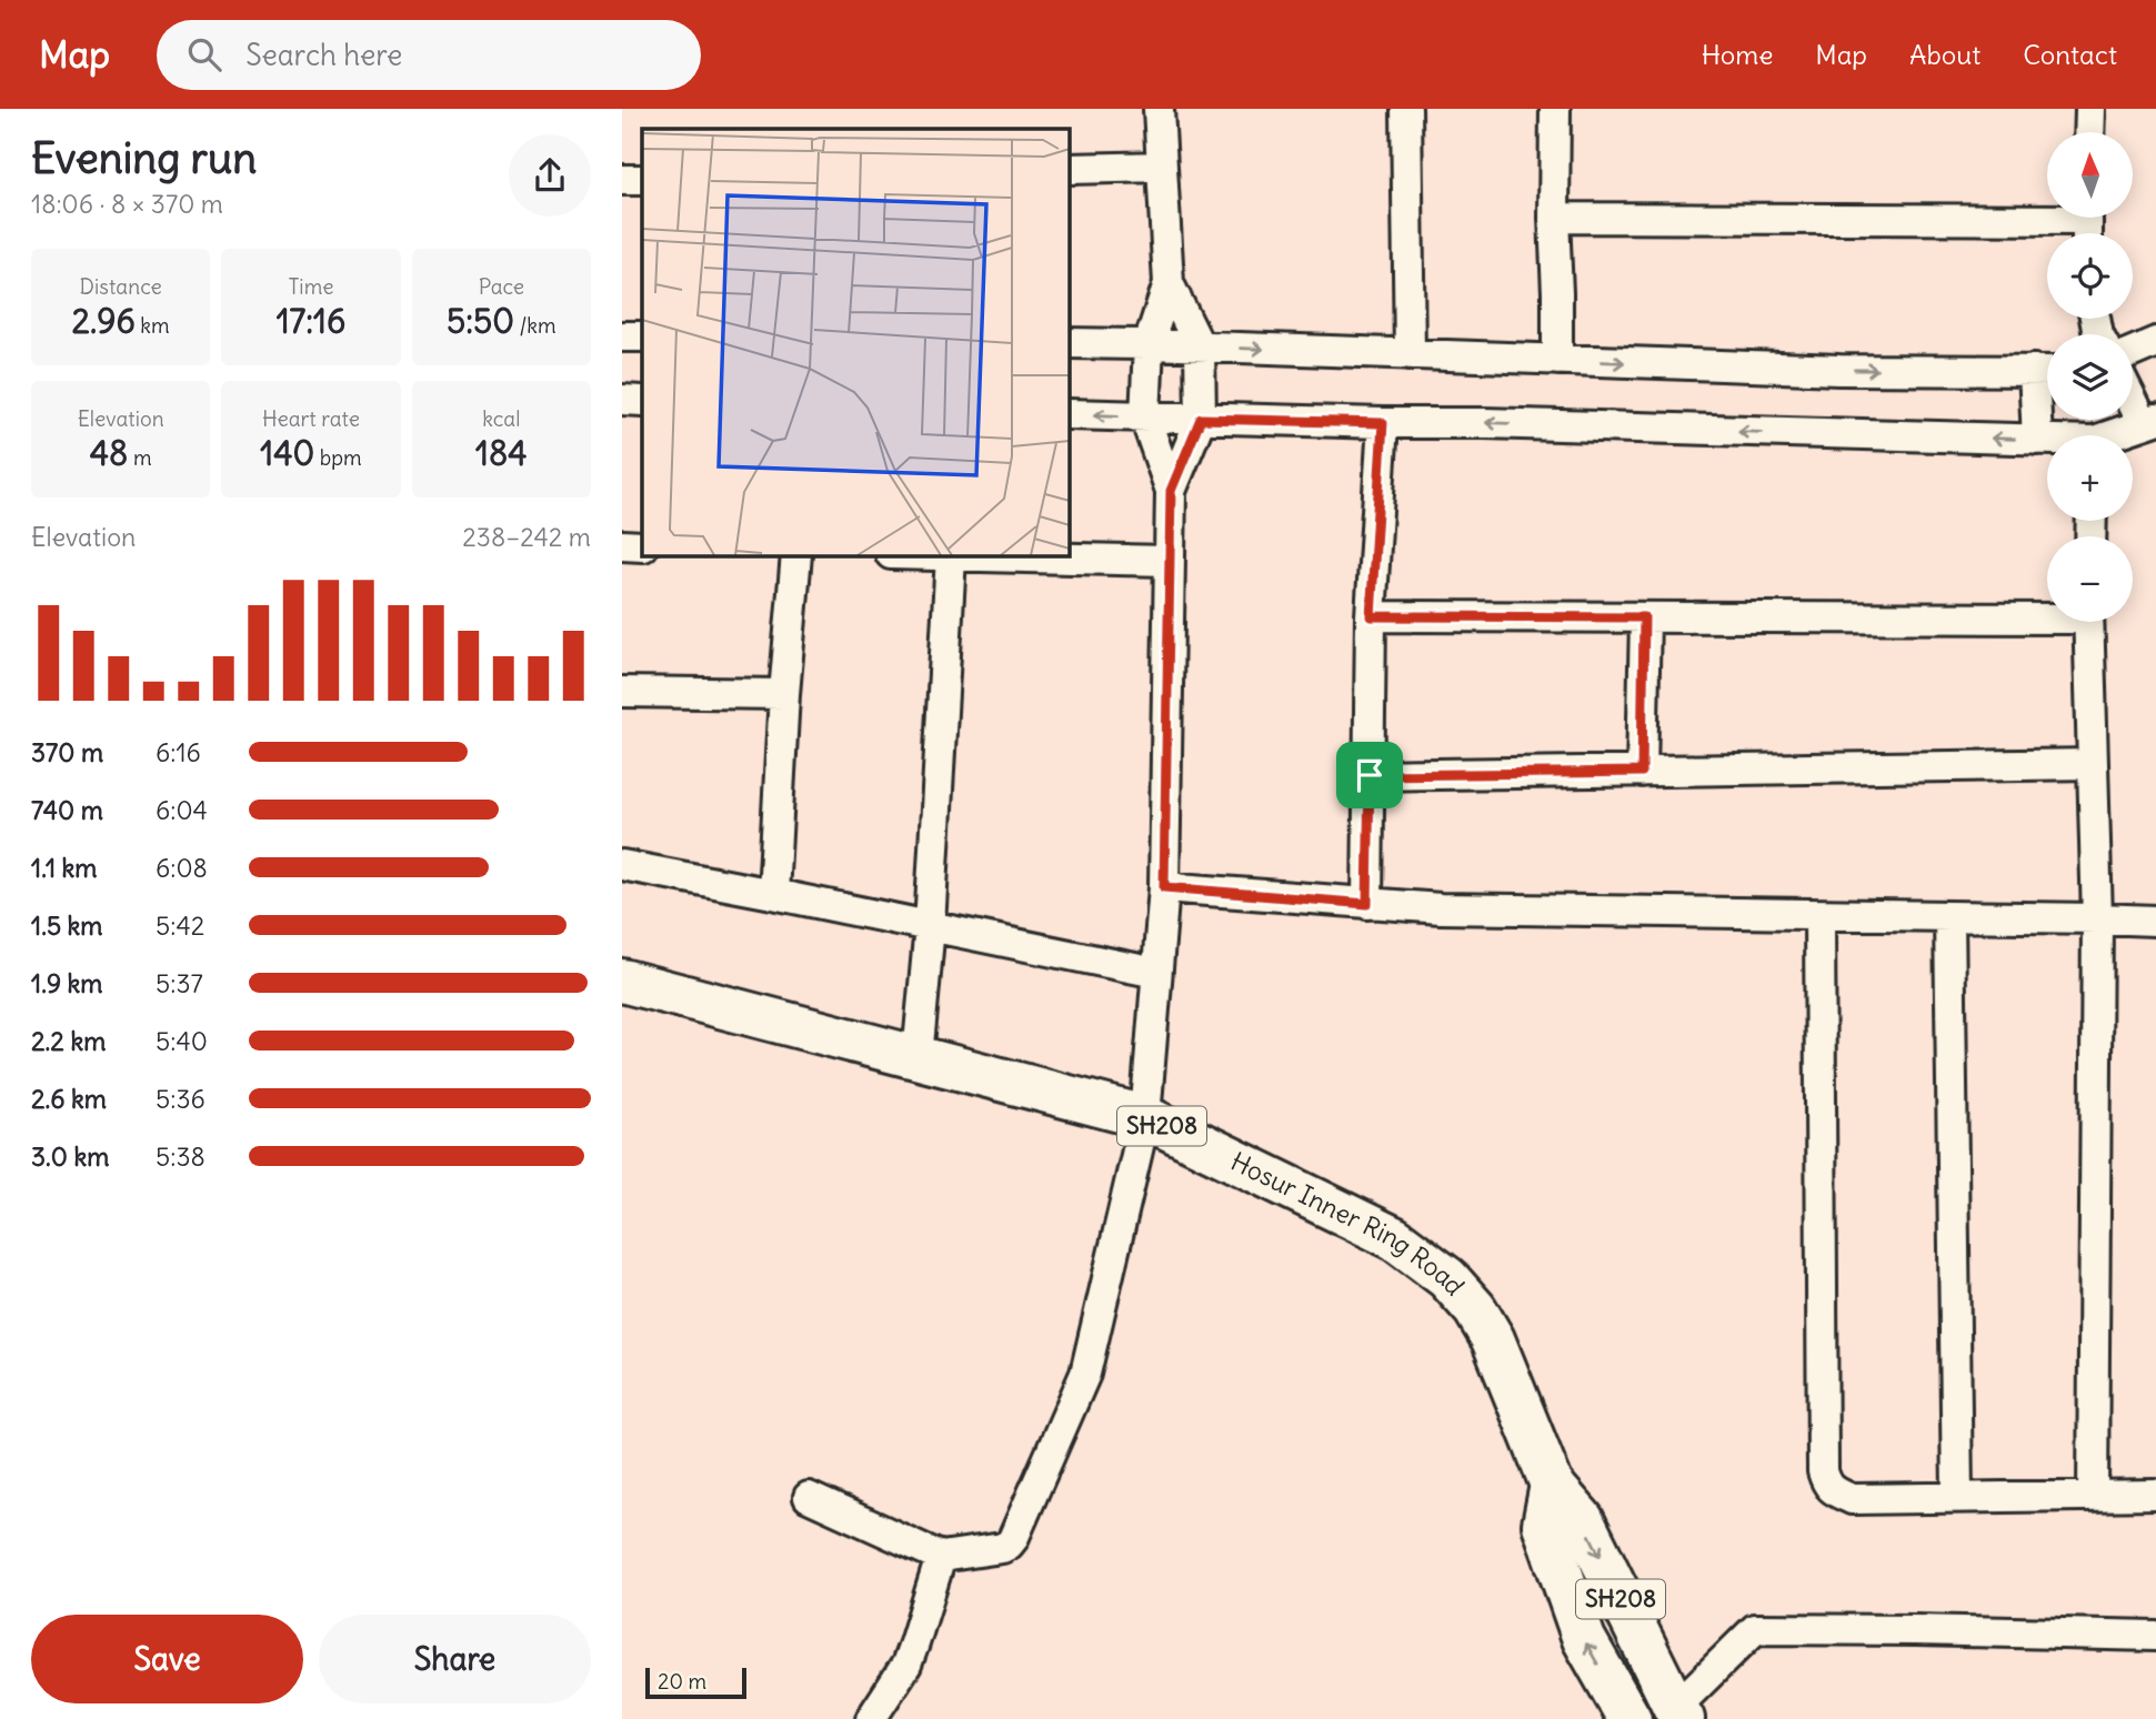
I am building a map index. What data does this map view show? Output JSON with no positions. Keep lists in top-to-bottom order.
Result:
{
  "streets": {
    "main road": ["SH208", "Hosur Inner Ring Road"]
  },
  "crossings": [
    ["SH208", "Hosur Inner Ring Road"]
  ],
  "scale_bar": "20 m",
  "north": "top",
  "page": {
    "header": "Map",
    "search": "Search here",
    "nav": [
      "Home",
      "Map",
      "About",
      "Contact"
    ],
    "heading": ["Evening run", "18:06 · 8 × 370 m"],
    "map_buttons": ["+", "−"],
    "stats": [
      ["Distance", "2.96 km"],
      ["Time", "17:16"],
      ["Pace", "5:50 /km"],
      ["Elevation", "48 m"],
      ["Heart rate", "140 bpm"],
      ["kcal", "184"]
    ],
    "chart": ["Elevation", "238–242 m"],
    "list": [
      {
        "name": "370 m",
        "note": "6:16"
      },
      {
        "name": "740 m",
        "note": "6:04"
      },
      {
        "name": "1.1 km",
        "note": "6:08"
      },
      {
        "name": "1.5 km",
        "note": "5:42"
      },
      {
        "name": "1.9 km",
        "note": "5:37"
      },
      {
        "name": "2.2 km",
        "note": "5:40"
      },
      {
        "name": "2.6 km",
        "note": "5:36"
      },
      {
        "name": "3.0 km",
        "note": "5:38"
      }
    ],
    "buttons": ["Save", "Share"],
    "scale": "20 m"
  }
}
